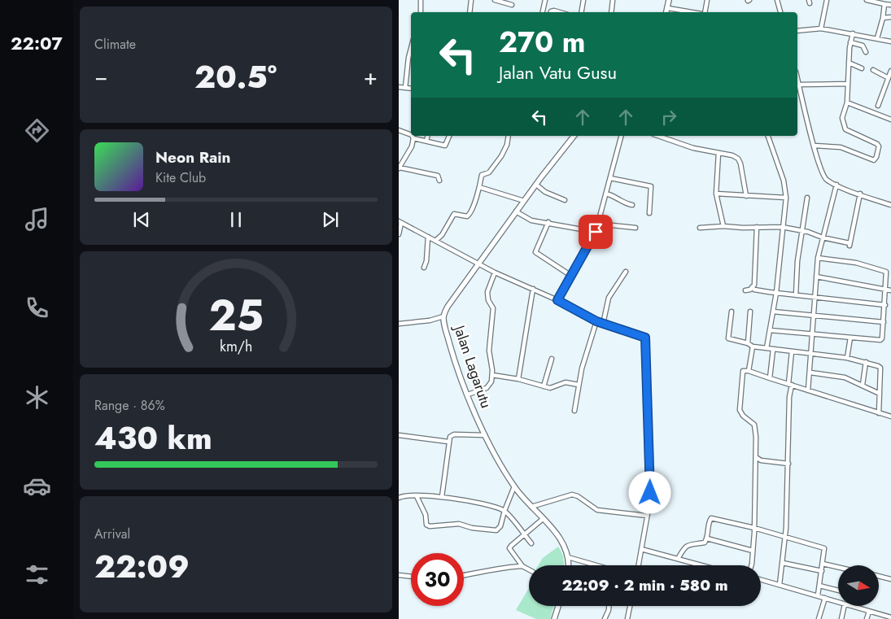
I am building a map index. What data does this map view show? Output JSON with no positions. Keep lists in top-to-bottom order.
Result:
{
  "streets": {
    "street": ["Jalan Lagarutu"]
  },
  "north": "right",
  "page": {
    "tabs": "22:07",
    "tile": [
      "Climate",
      ["Range · 86%", "430 km"],
      ["Arrival", "22:09"]
    ],
    "turn": ["270 m", "Jalan Vatu Gusu"],
    "heat": ["−", "20.5°", "+"],
    "song": ["Neon Rain", "Kite Club"],
    "limit": "30",
    "trip": "22:09 · 2 min · 580 m",
    "gauge": ["25", "km/h"]
  }
}
